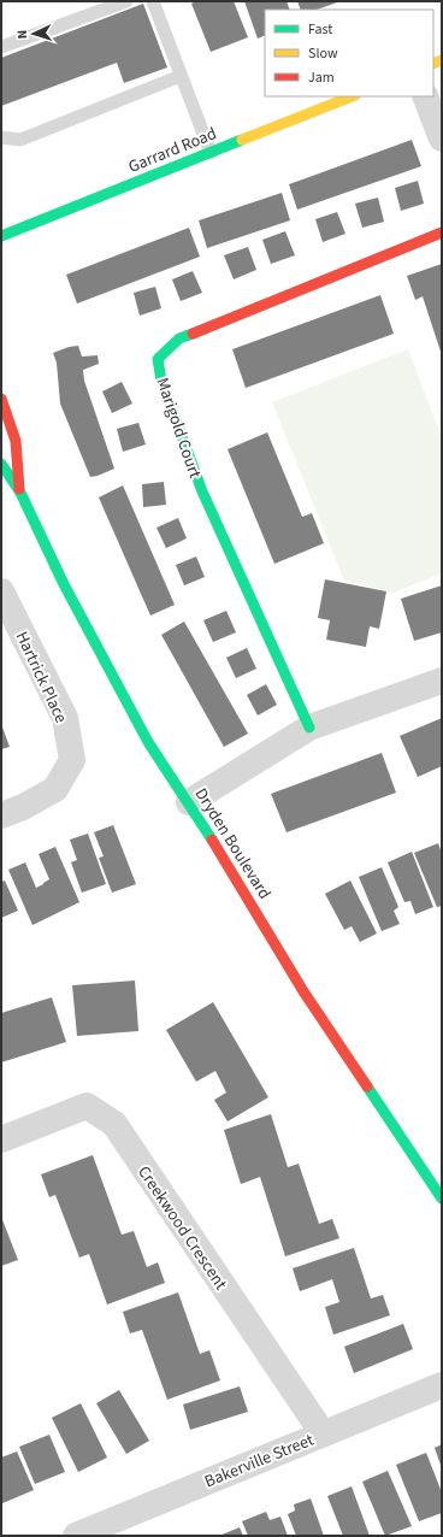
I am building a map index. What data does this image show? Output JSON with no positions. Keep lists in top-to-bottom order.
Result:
{
  "streets": {
    "street": [
      "Garrard Road",
      "Marigold Court",
      "Hartrick Place",
      "Dryden Boulevard",
      "Creekwood Crescent",
      "Bakerville Street"
    ]
  },
  "crossings": [
    ["Creekwood Crescent", "Bakerville Street"]
  ],
  "legend": ["Fast", "Slow", "Jam"],
  "north": "left"
}
